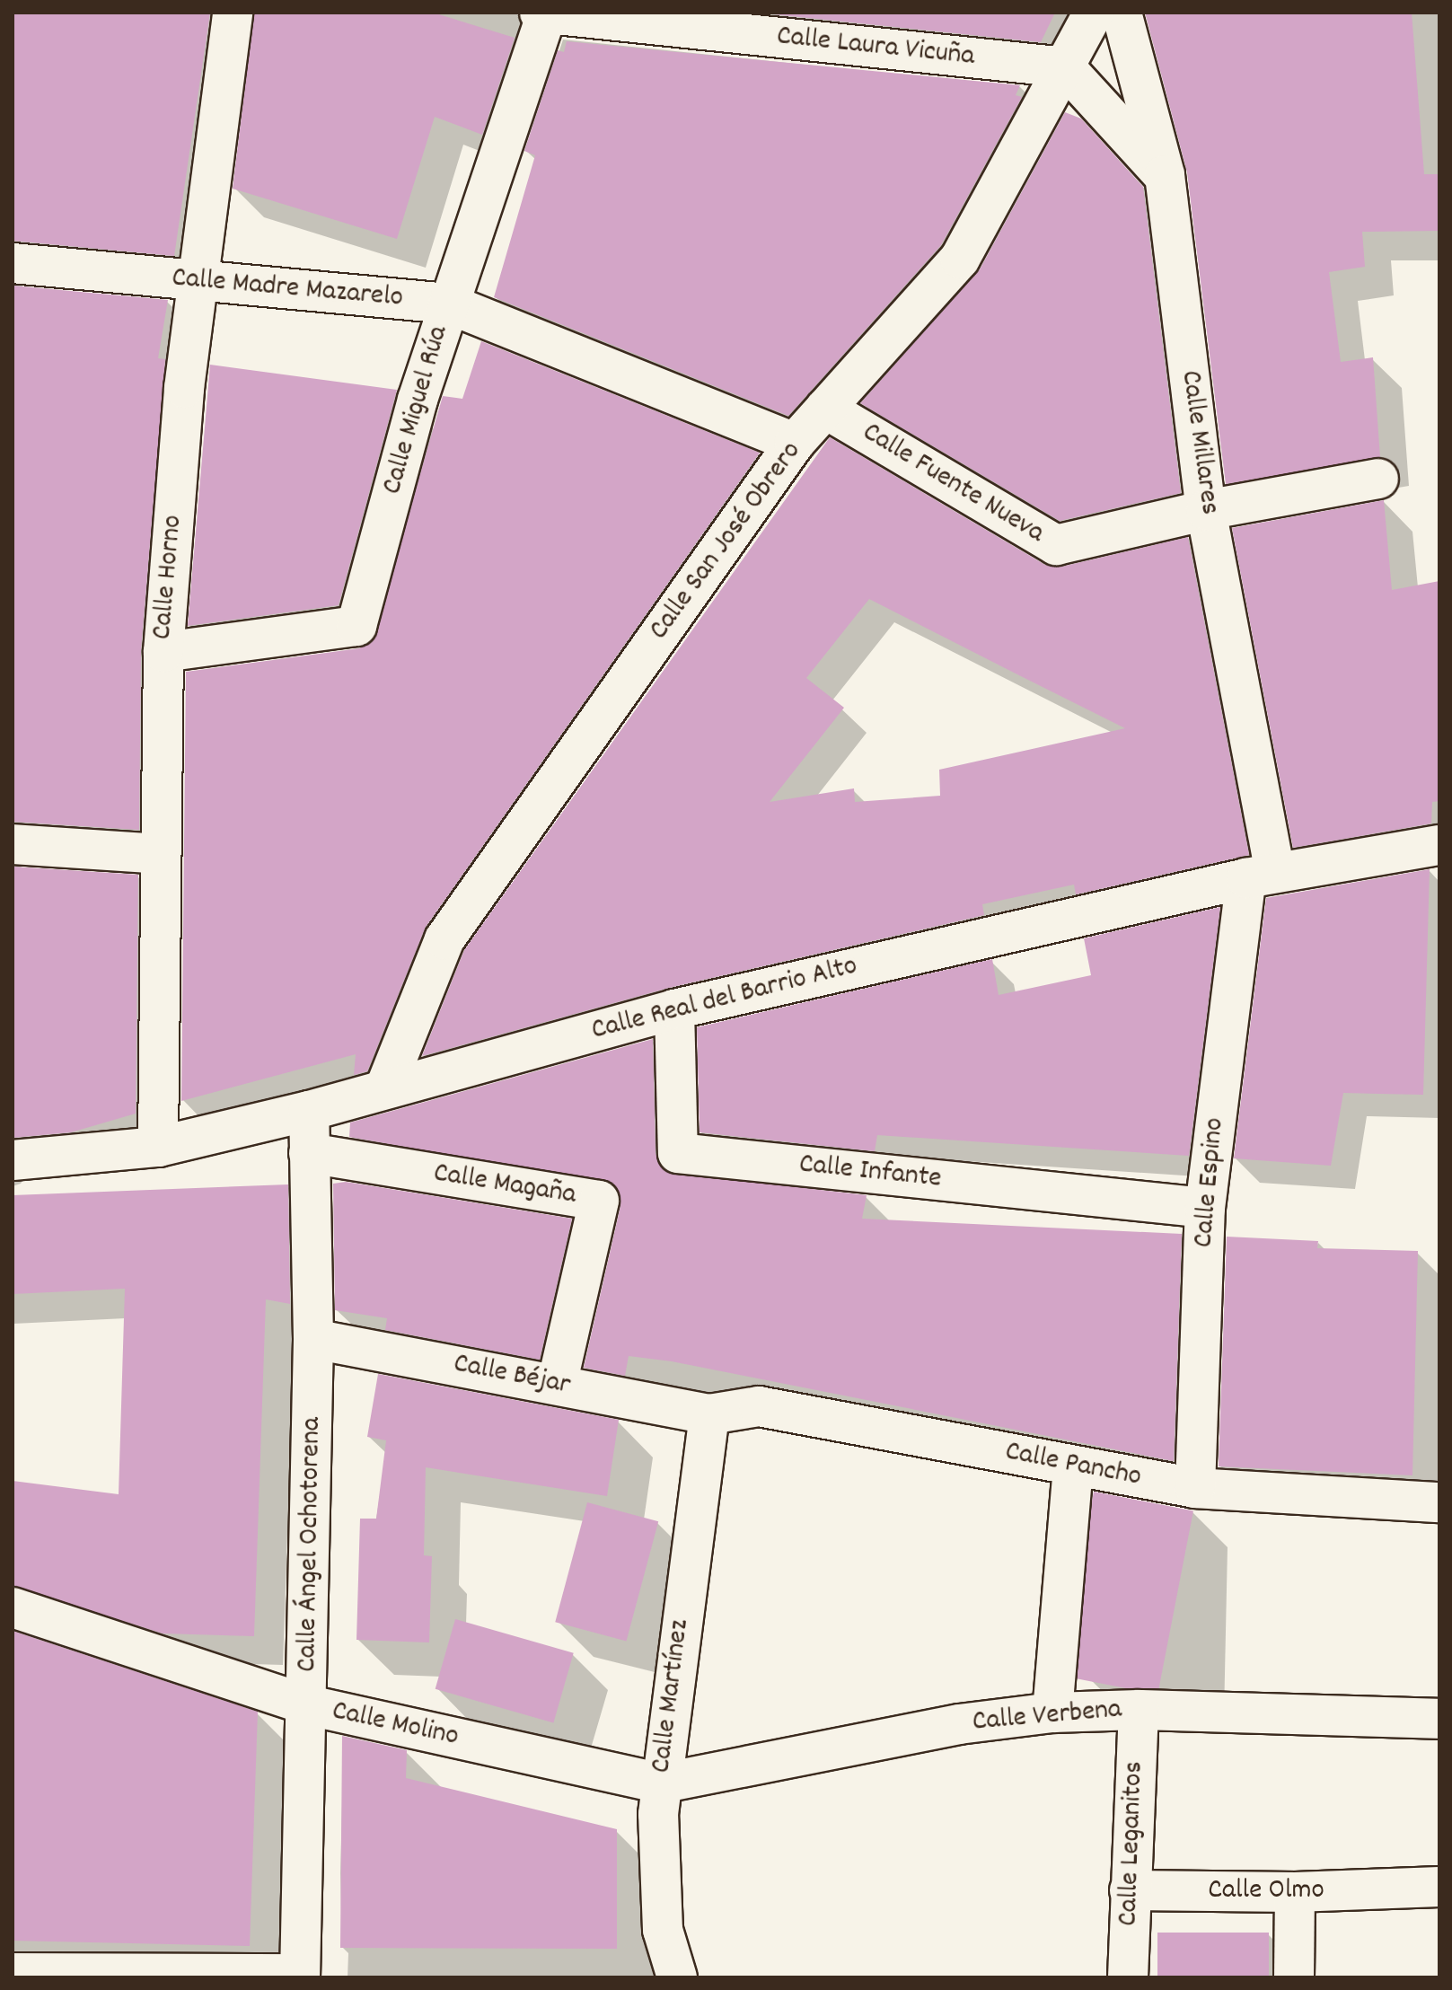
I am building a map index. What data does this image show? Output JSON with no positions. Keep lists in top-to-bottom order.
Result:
{
  "streets": {
    "street": [
      "Calle Laura Vicuña",
      "Calle Madre Mazarelo",
      "Calle Miguel Rúa",
      "Calle Millares",
      "Calle Fuente Nueva",
      "Calle San José Obrero",
      "Calle Horno",
      "Calle Real del Barrio Alto",
      "Calle Infante",
      "Calle Espino",
      "Calle Magaña",
      "Calle Béjar",
      "Calle Pancho",
      "Calle Ángel Ochotorena",
      "Calle Martínez",
      "Calle Verbena",
      "Calle Molino",
      "Calle Leganitos",
      "Calle Olmo"
    ]
  },
  "crossings": [
    ["Calle Laura Vicuña", "Calle Miguel Rúa"],
    ["Calle Laura Vicuña", "Calle San José Obrero"],
    ["Calle Madre Mazarelo", "Calle Miguel Rúa"],
    ["Calle Madre Mazarelo", "Calle San José Obrero"],
    ["Calle Madre Mazarelo", "Calle Horno"],
    ["Calle Miguel Rúa", "Calle Horno"],
    ["Calle Millares", "Calle Fuente Nueva"],
    ["Calle Millares", "Calle Real del Barrio Alto"],
    ["Calle Millares", "Calle Espino"],
    ["Calle Fuente Nueva", "Calle San José Obrero"],
    ["Calle San José Obrero", "Calle Real del Barrio Alto"],
    ["Calle Horno", "Calle Real del Barrio Alto"],
    ["Calle Real del Barrio Alto", "Calle Infante"],
    ["Calle Real del Barrio Alto", "Calle Espino"],
    ["Calle Real del Barrio Alto", "Calle Ángel Ochotorena"],
    ["Calle Infante", "Calle Espino"],
    ["Calle Espino", "Calle Pancho"],
    ["Calle Magaña", "Calle Béjar"],
    ["Calle Magaña", "Calle Ángel Ochotorena"],
    ["Calle Béjar", "Calle Pancho"],
    ["Calle Béjar", "Calle Ángel Ochotorena"],
    ["Calle Béjar", "Calle Martínez"],
    ["Calle Pancho", "Calle Martínez"],
    ["Calle Ángel Ochotorena", "Calle Molino"],
    ["Calle Martínez", "Calle Verbena"],
    ["Calle Martínez", "Calle Molino"],
    ["Calle Verbena", "Calle Molino"],
    ["Calle Verbena", "Calle Leganitos"],
    ["Calle Leganitos", "Calle Olmo"]
  ]
}
